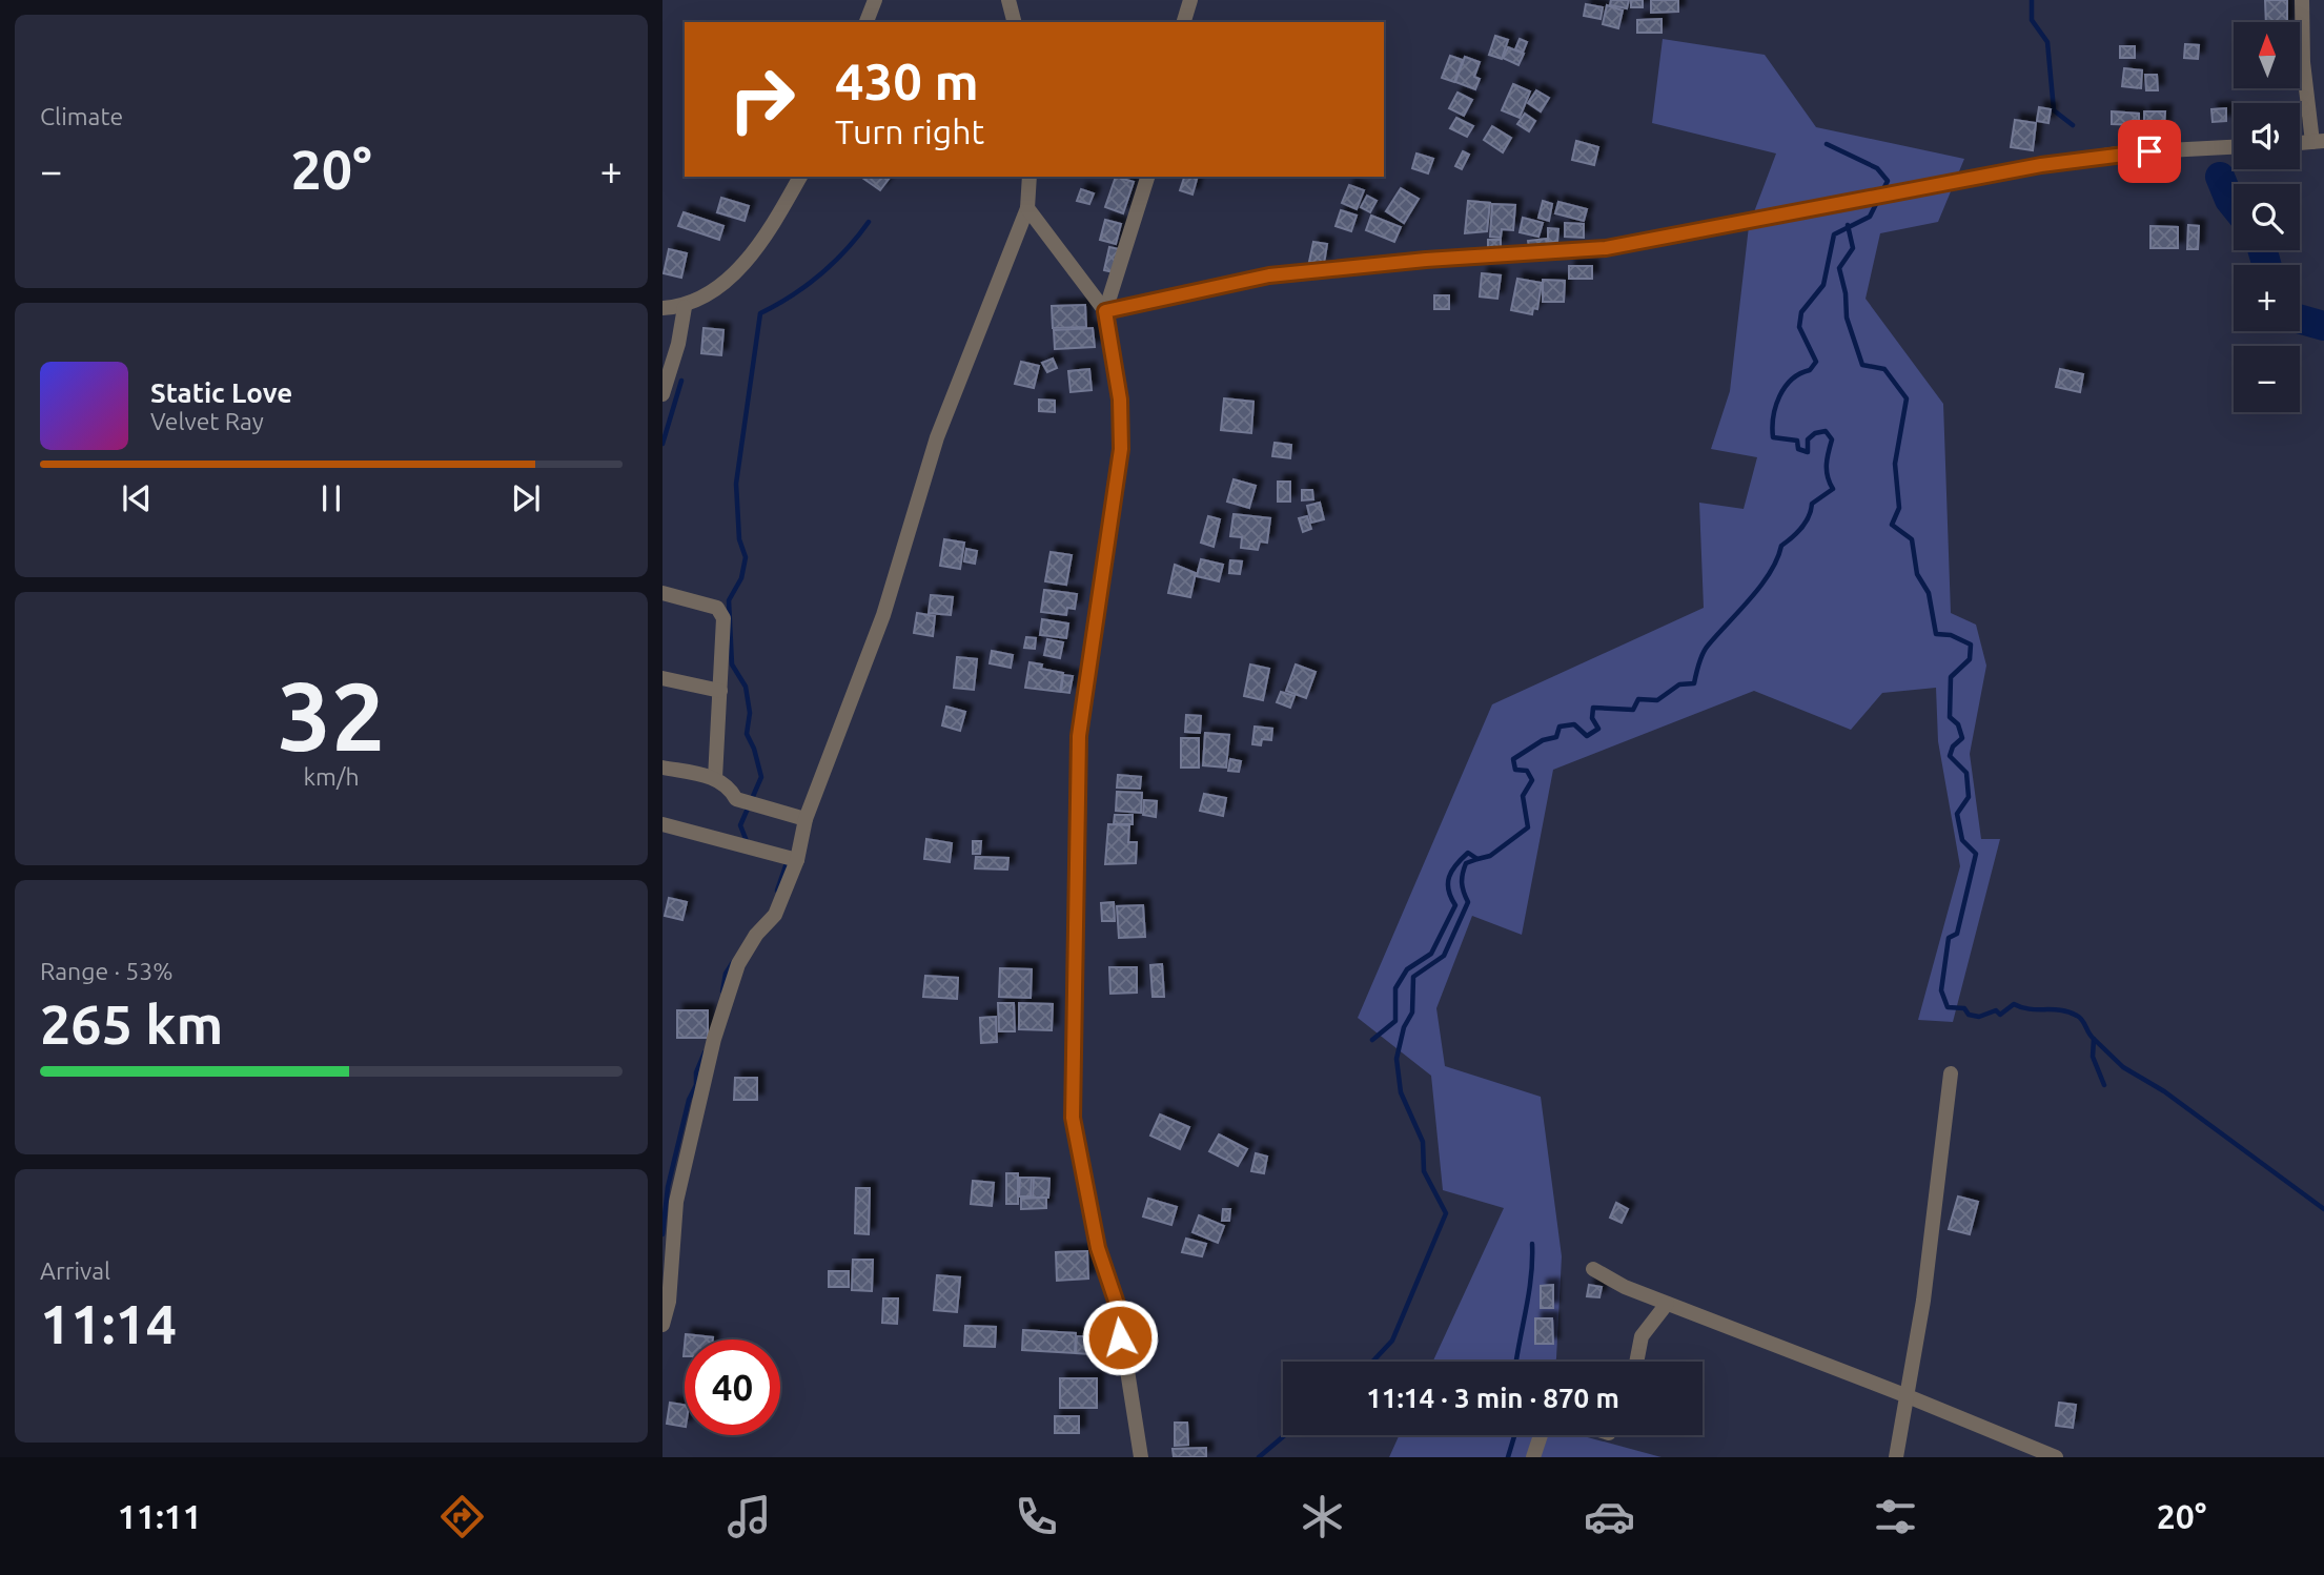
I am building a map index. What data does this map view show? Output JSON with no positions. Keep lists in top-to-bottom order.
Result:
{
  "north": "top",
  "page": {
    "tile": [
      "Climate",
      ["32", "km/h"],
      ["Range · 53%", "265 km"],
      ["Arrival", "11:14"]
    ],
    "map_buttons": ["+", "−"],
    "turn": ["430 m", "Turn right"],
    "heat": ["−", "20°", "+"],
    "song": ["Static Love", "Velvet Ray"],
    "limit": "40",
    "trip": "11:14 · 3 min · 870 m",
    "tabs": ["11:11", "20°"]
  }
}
